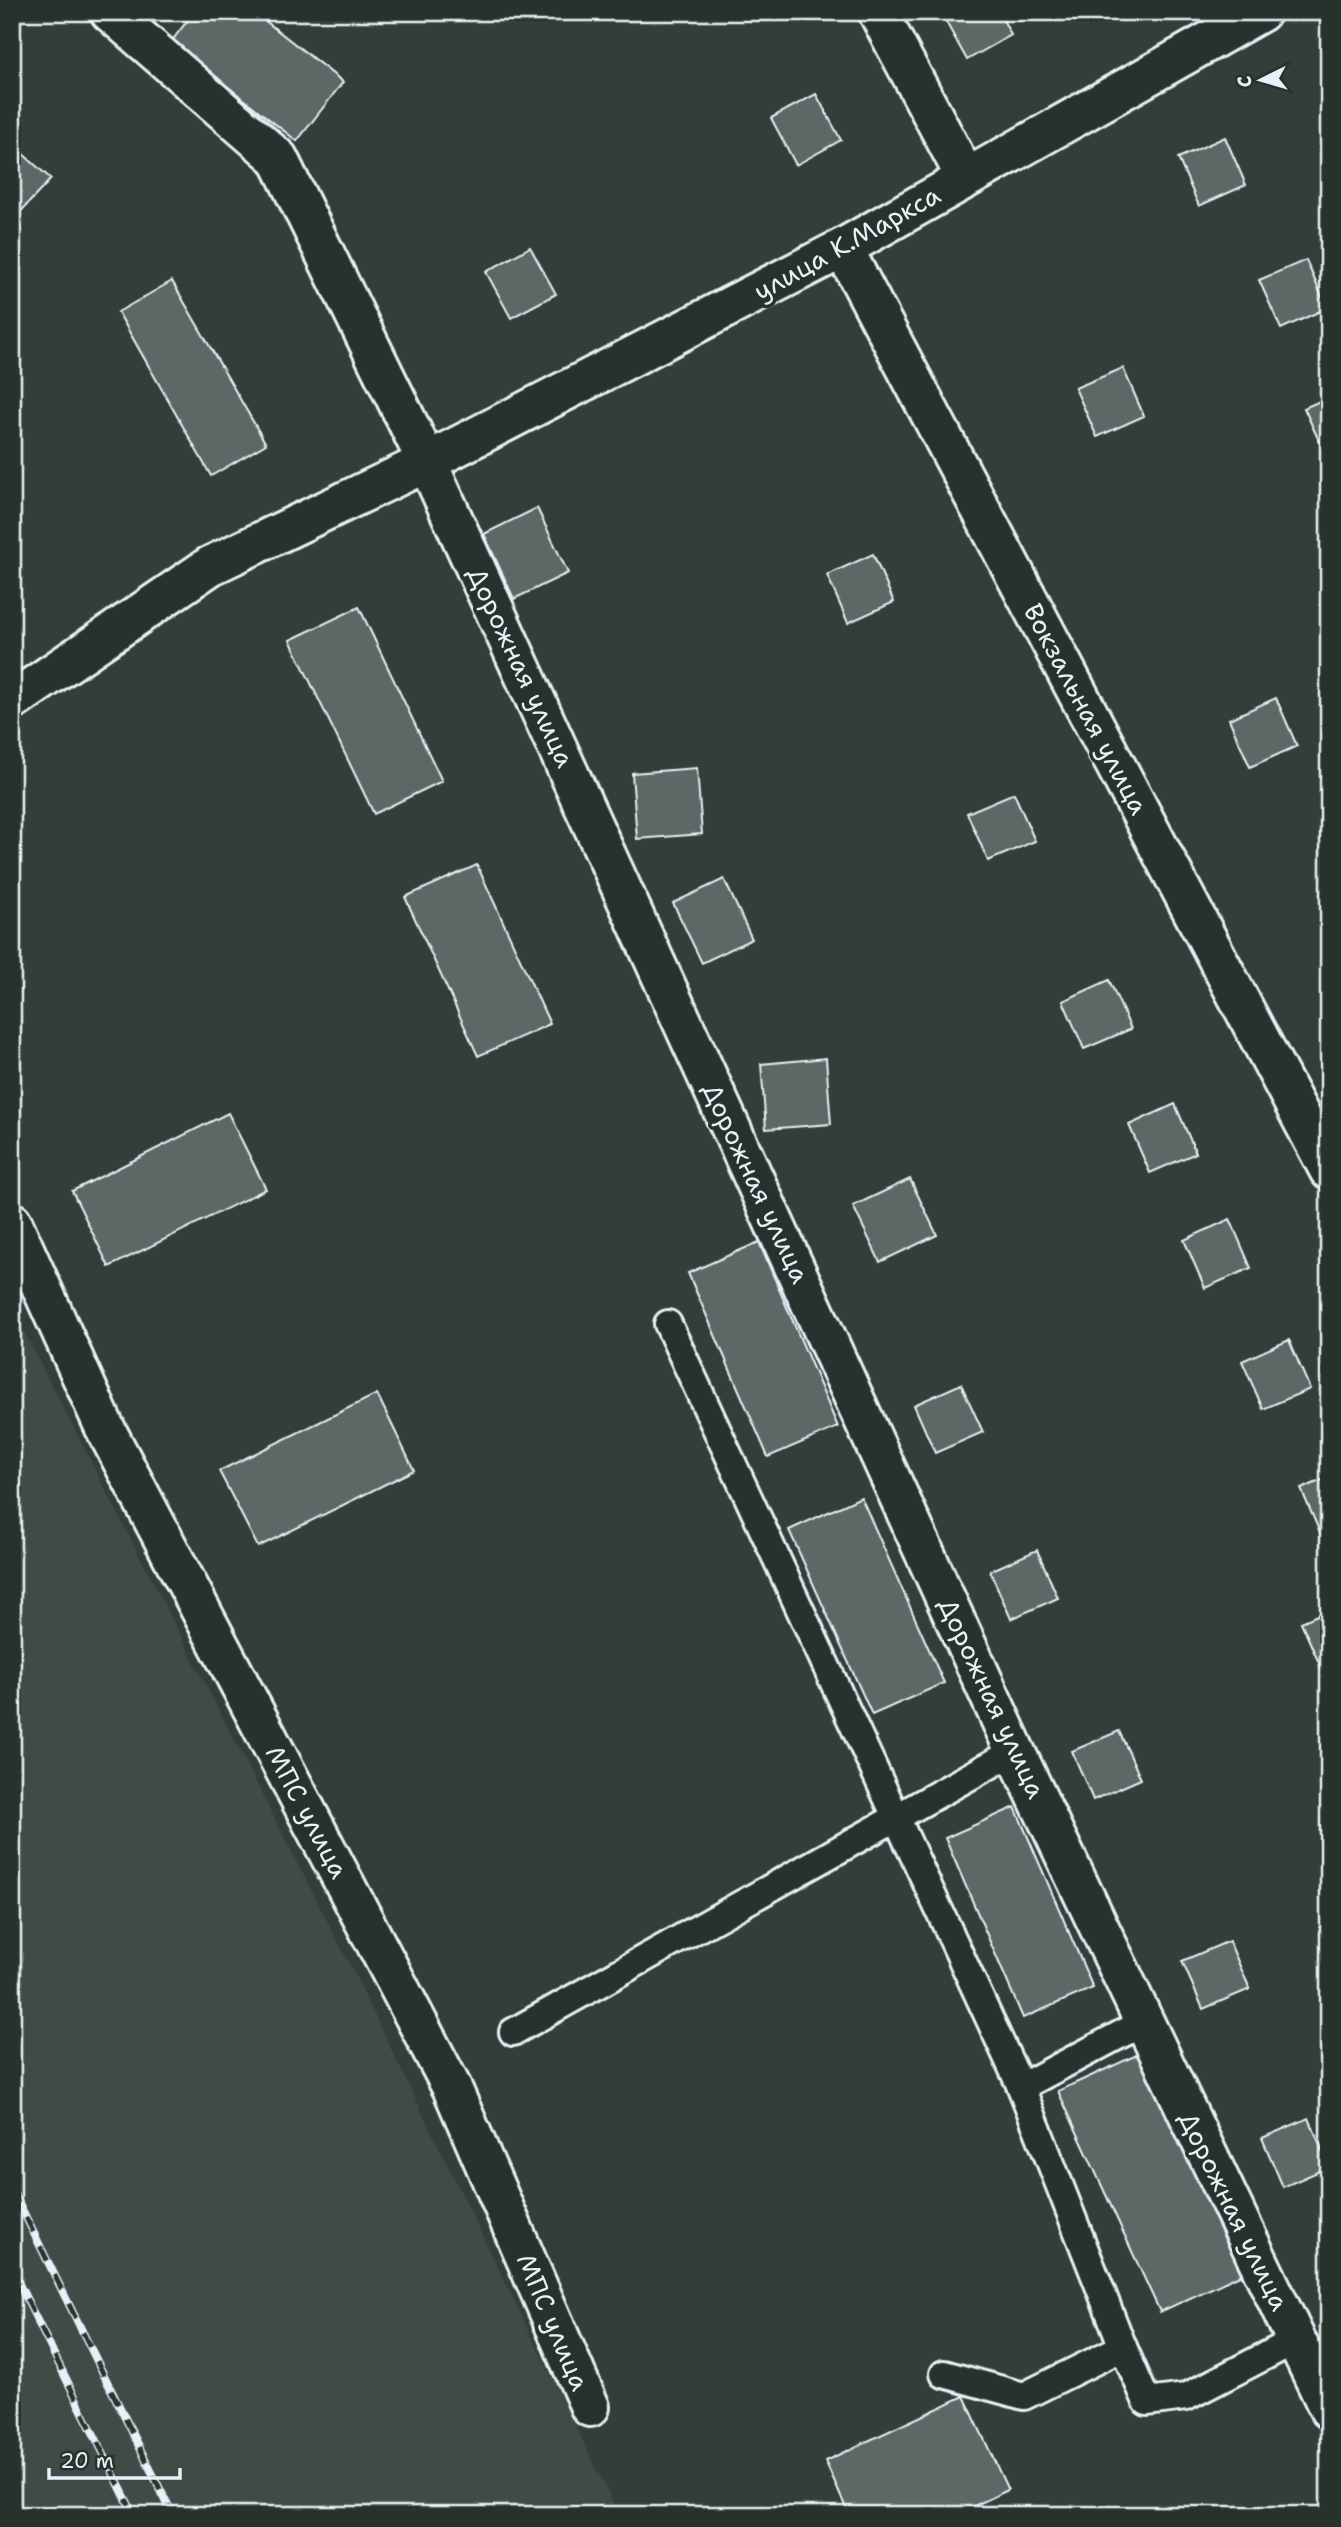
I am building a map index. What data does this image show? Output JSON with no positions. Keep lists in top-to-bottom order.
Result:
{
  "streets": {
    "street": [
      "улица К.Маркса",
      "Дорожная улица",
      "Вокзальная улица",
      "МПС улица"
    ]
  },
  "crossings": [
    ["улица К.Маркса", "Дорожная улица"],
    ["улица К.Маркса", "Вокзальная улица"]
  ],
  "scale_bar": "20 m",
  "north": "left"
}
